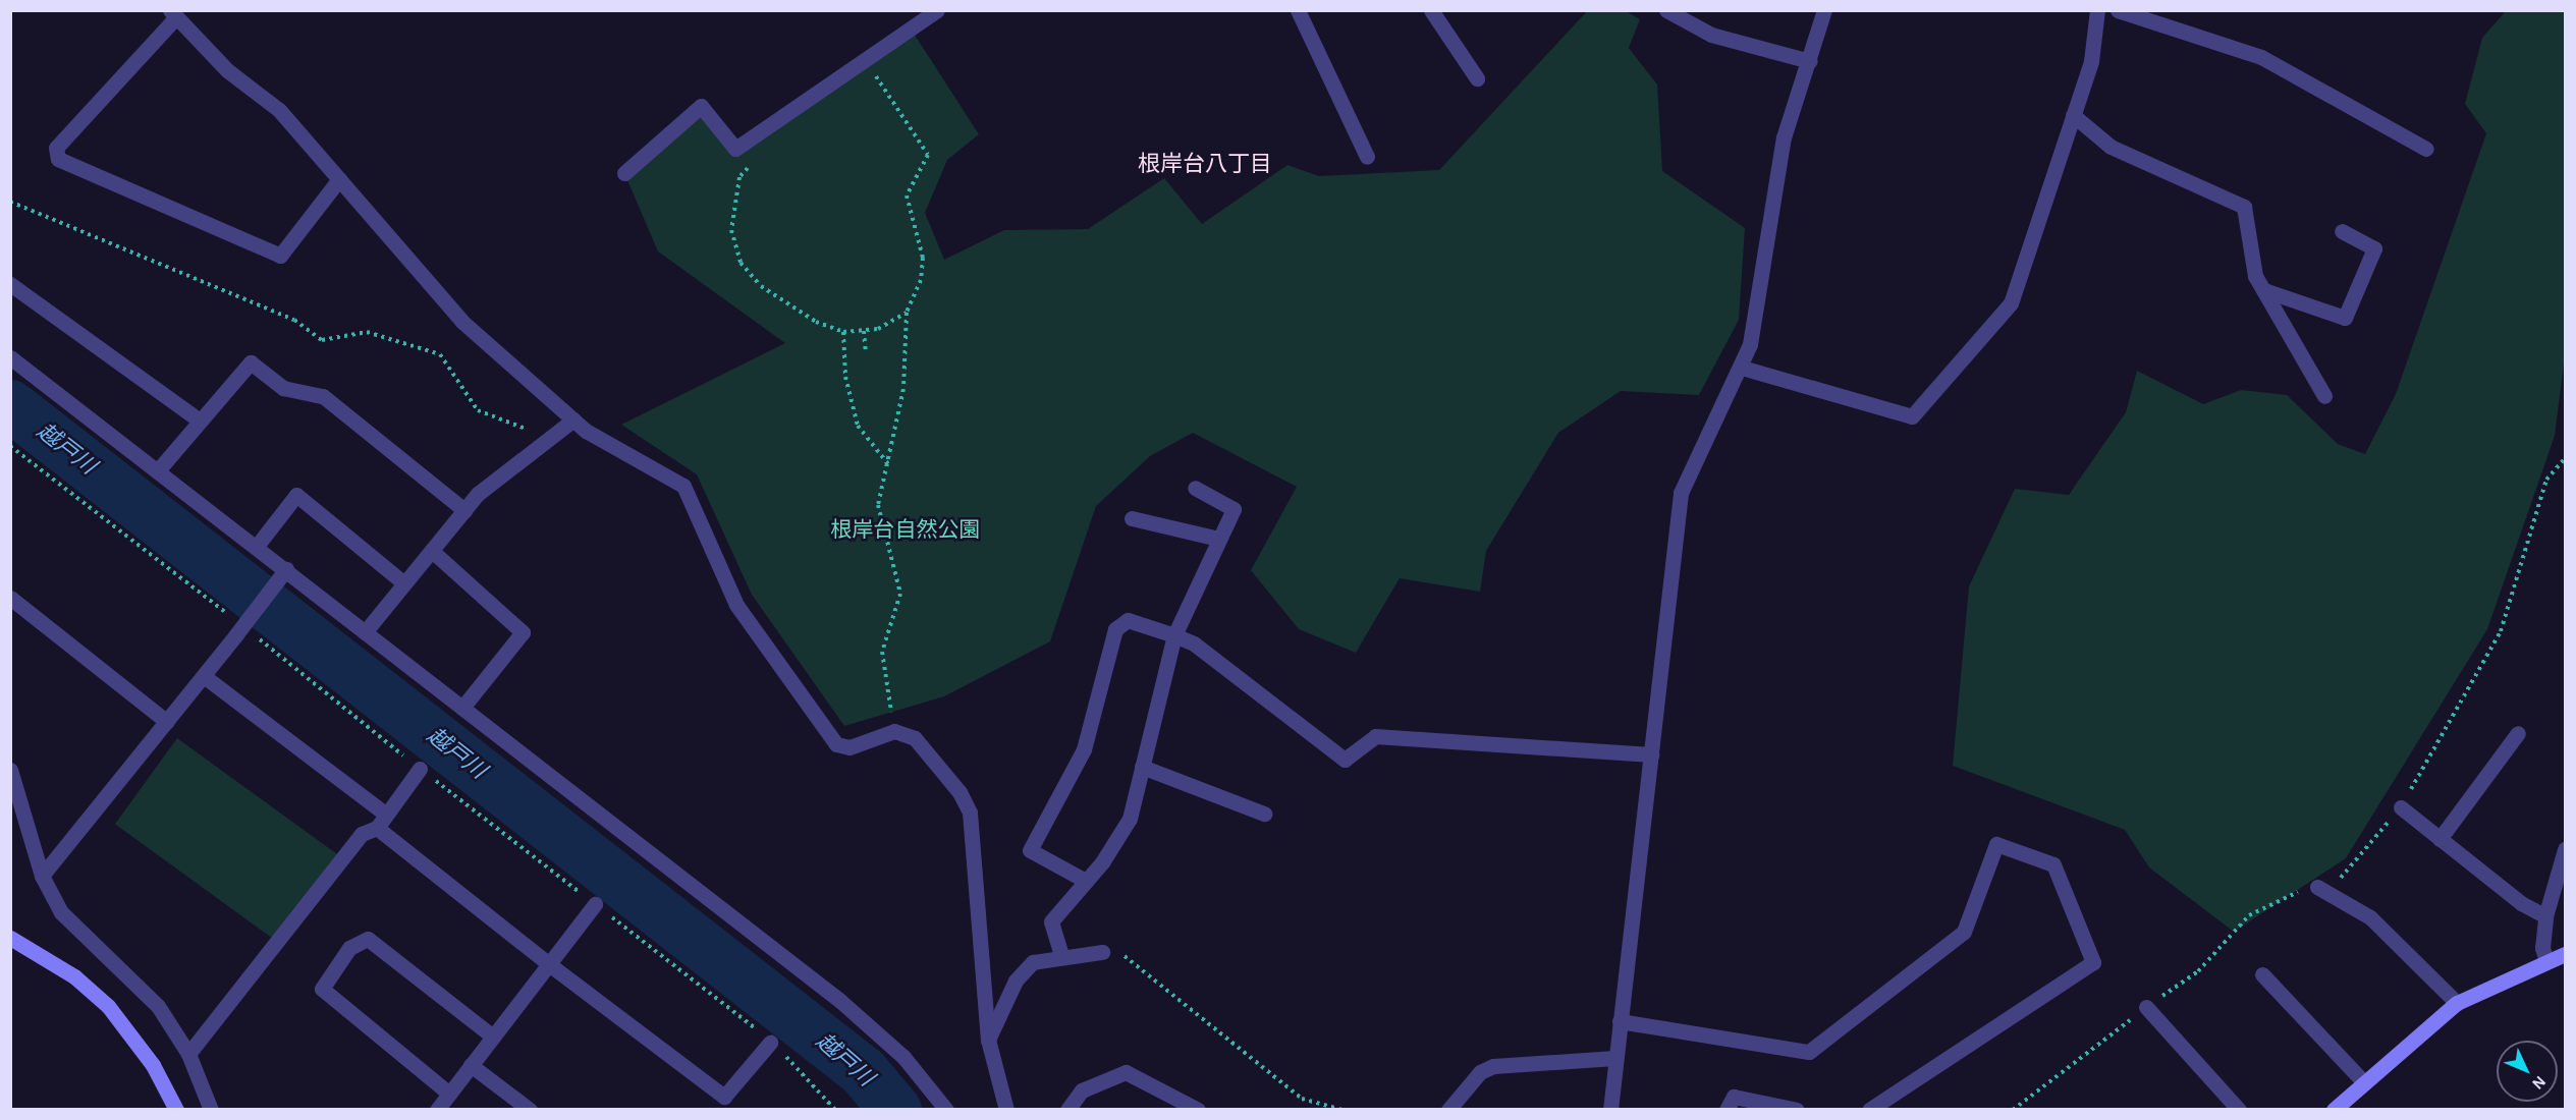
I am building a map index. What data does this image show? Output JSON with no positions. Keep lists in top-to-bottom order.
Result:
{
  "districts": ["根岸台八丁目"],
  "water": ["越戸川"],
  "parks": ["根岸台自然公園"],
  "north": "bottom right"
}
